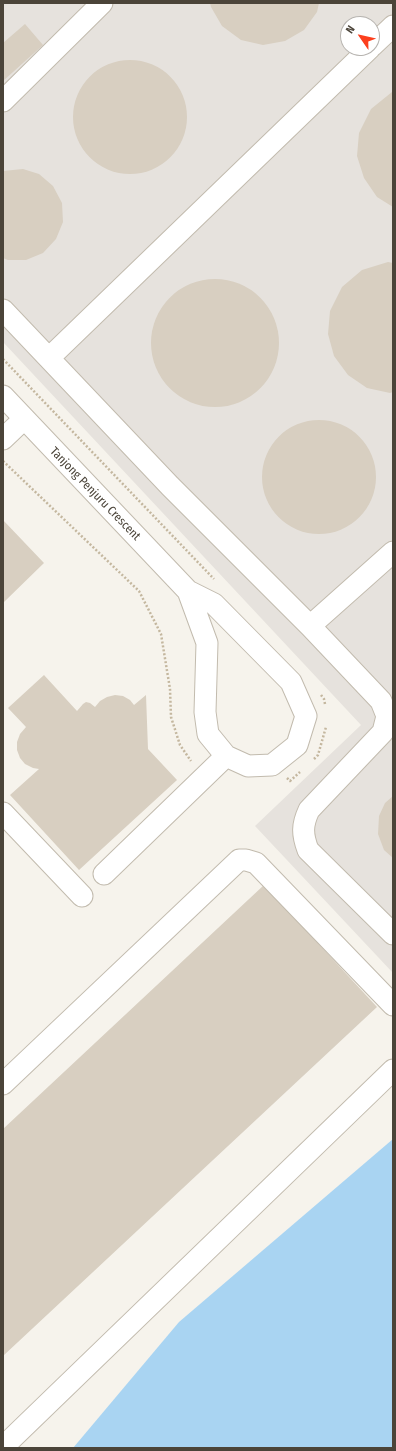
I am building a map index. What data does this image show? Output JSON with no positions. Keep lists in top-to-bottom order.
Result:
{
  "streets": {
    "street": ["Tanjong Penjuru Crescent"]
  },
  "north": "top left"
}
